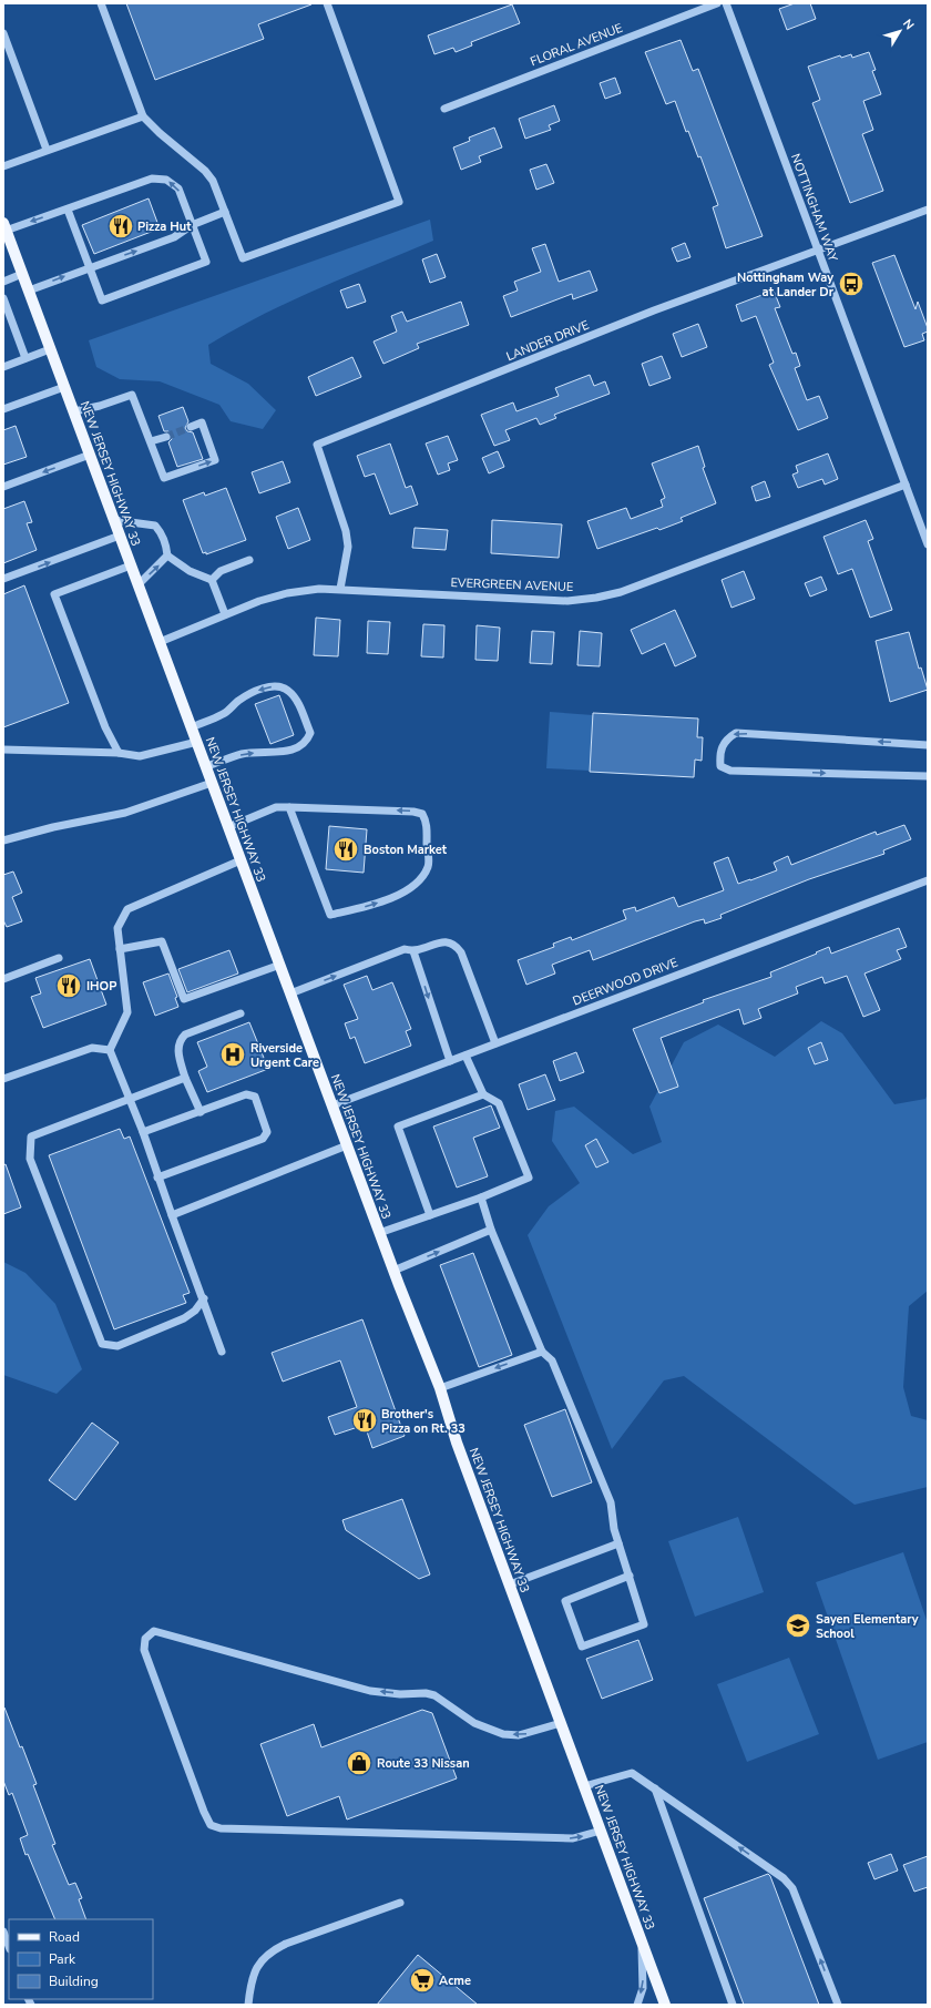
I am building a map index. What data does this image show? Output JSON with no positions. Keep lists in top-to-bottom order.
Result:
{
  "streets": {
    "main road": ["NEW JERSEY HIGHWAY 33"],
    "street": [
      "FLORAL AVENUE",
      "NOTTINGHAM WAY",
      "LANDER DRIVE",
      "EVERGREEN AVENUE",
      "DEERWOOD DRIVE"
    ]
  },
  "crossings": [
    ["NOTTINGHAM WAY", "LANDER DRIVE"],
    ["NOTTINGHAM WAY", "EVERGREEN AVENUE"],
    ["LANDER DRIVE", "EVERGREEN AVENUE"],
    ["NEW JERSEY HIGHWAY 33", "EVERGREEN AVENUE"],
    ["NEW JERSEY HIGHWAY 33", "DEERWOOD DRIVE"]
  ],
  "places": {
    "restaurant": [
      "Pizza Hut",
      "Boston Market",
      "IHOP",
      "Brother's Pizza on Rt. 33"
    ],
    "bus stop": ["Nottingham Way at Lander Dr"],
    "hospital": ["Riverside Urgent Care"],
    "school or university": ["Sayen Elementary School"],
    "shop": ["Route 33 Nissan"],
    "supermarket": ["Acme"]
  },
  "legend": ["Road", "Park", "Building"],
  "north": "top right"
}
